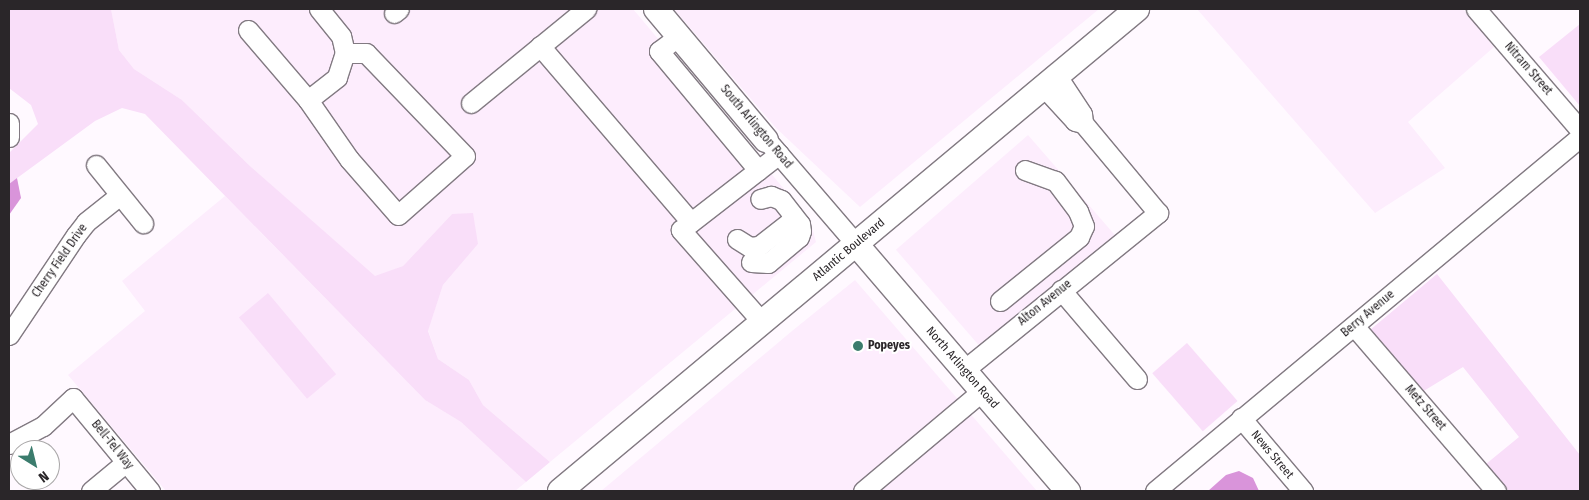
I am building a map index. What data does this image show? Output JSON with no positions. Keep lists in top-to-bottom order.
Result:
{
  "streets": {
    "main road": ["South Arlington Road", "Atlantic Boulevard", "North Arlington Road"],
    "street": [
      "Nitram Street",
      "Cherry Field Drive",
      "Alton Avenue",
      "Berry Avenue",
      "Metz Street",
      "Bell-Tel Way",
      "News Street"
    ]
  },
  "crossings": [
    ["South Arlington Road", "Atlantic Boulevard"],
    ["South Arlington Road", "North Arlington Road"],
    ["Atlantic Boulevard", "Alton Avenue"],
    ["Atlantic Boulevard", "North Arlington Road"],
    ["Alton Avenue", "North Arlington Road"],
    ["Berry Avenue", "Metz Street"],
    ["Berry Avenue", "News Street"]
  ],
  "places": ["Popeyes"],
  "north": "bottom right"
}
